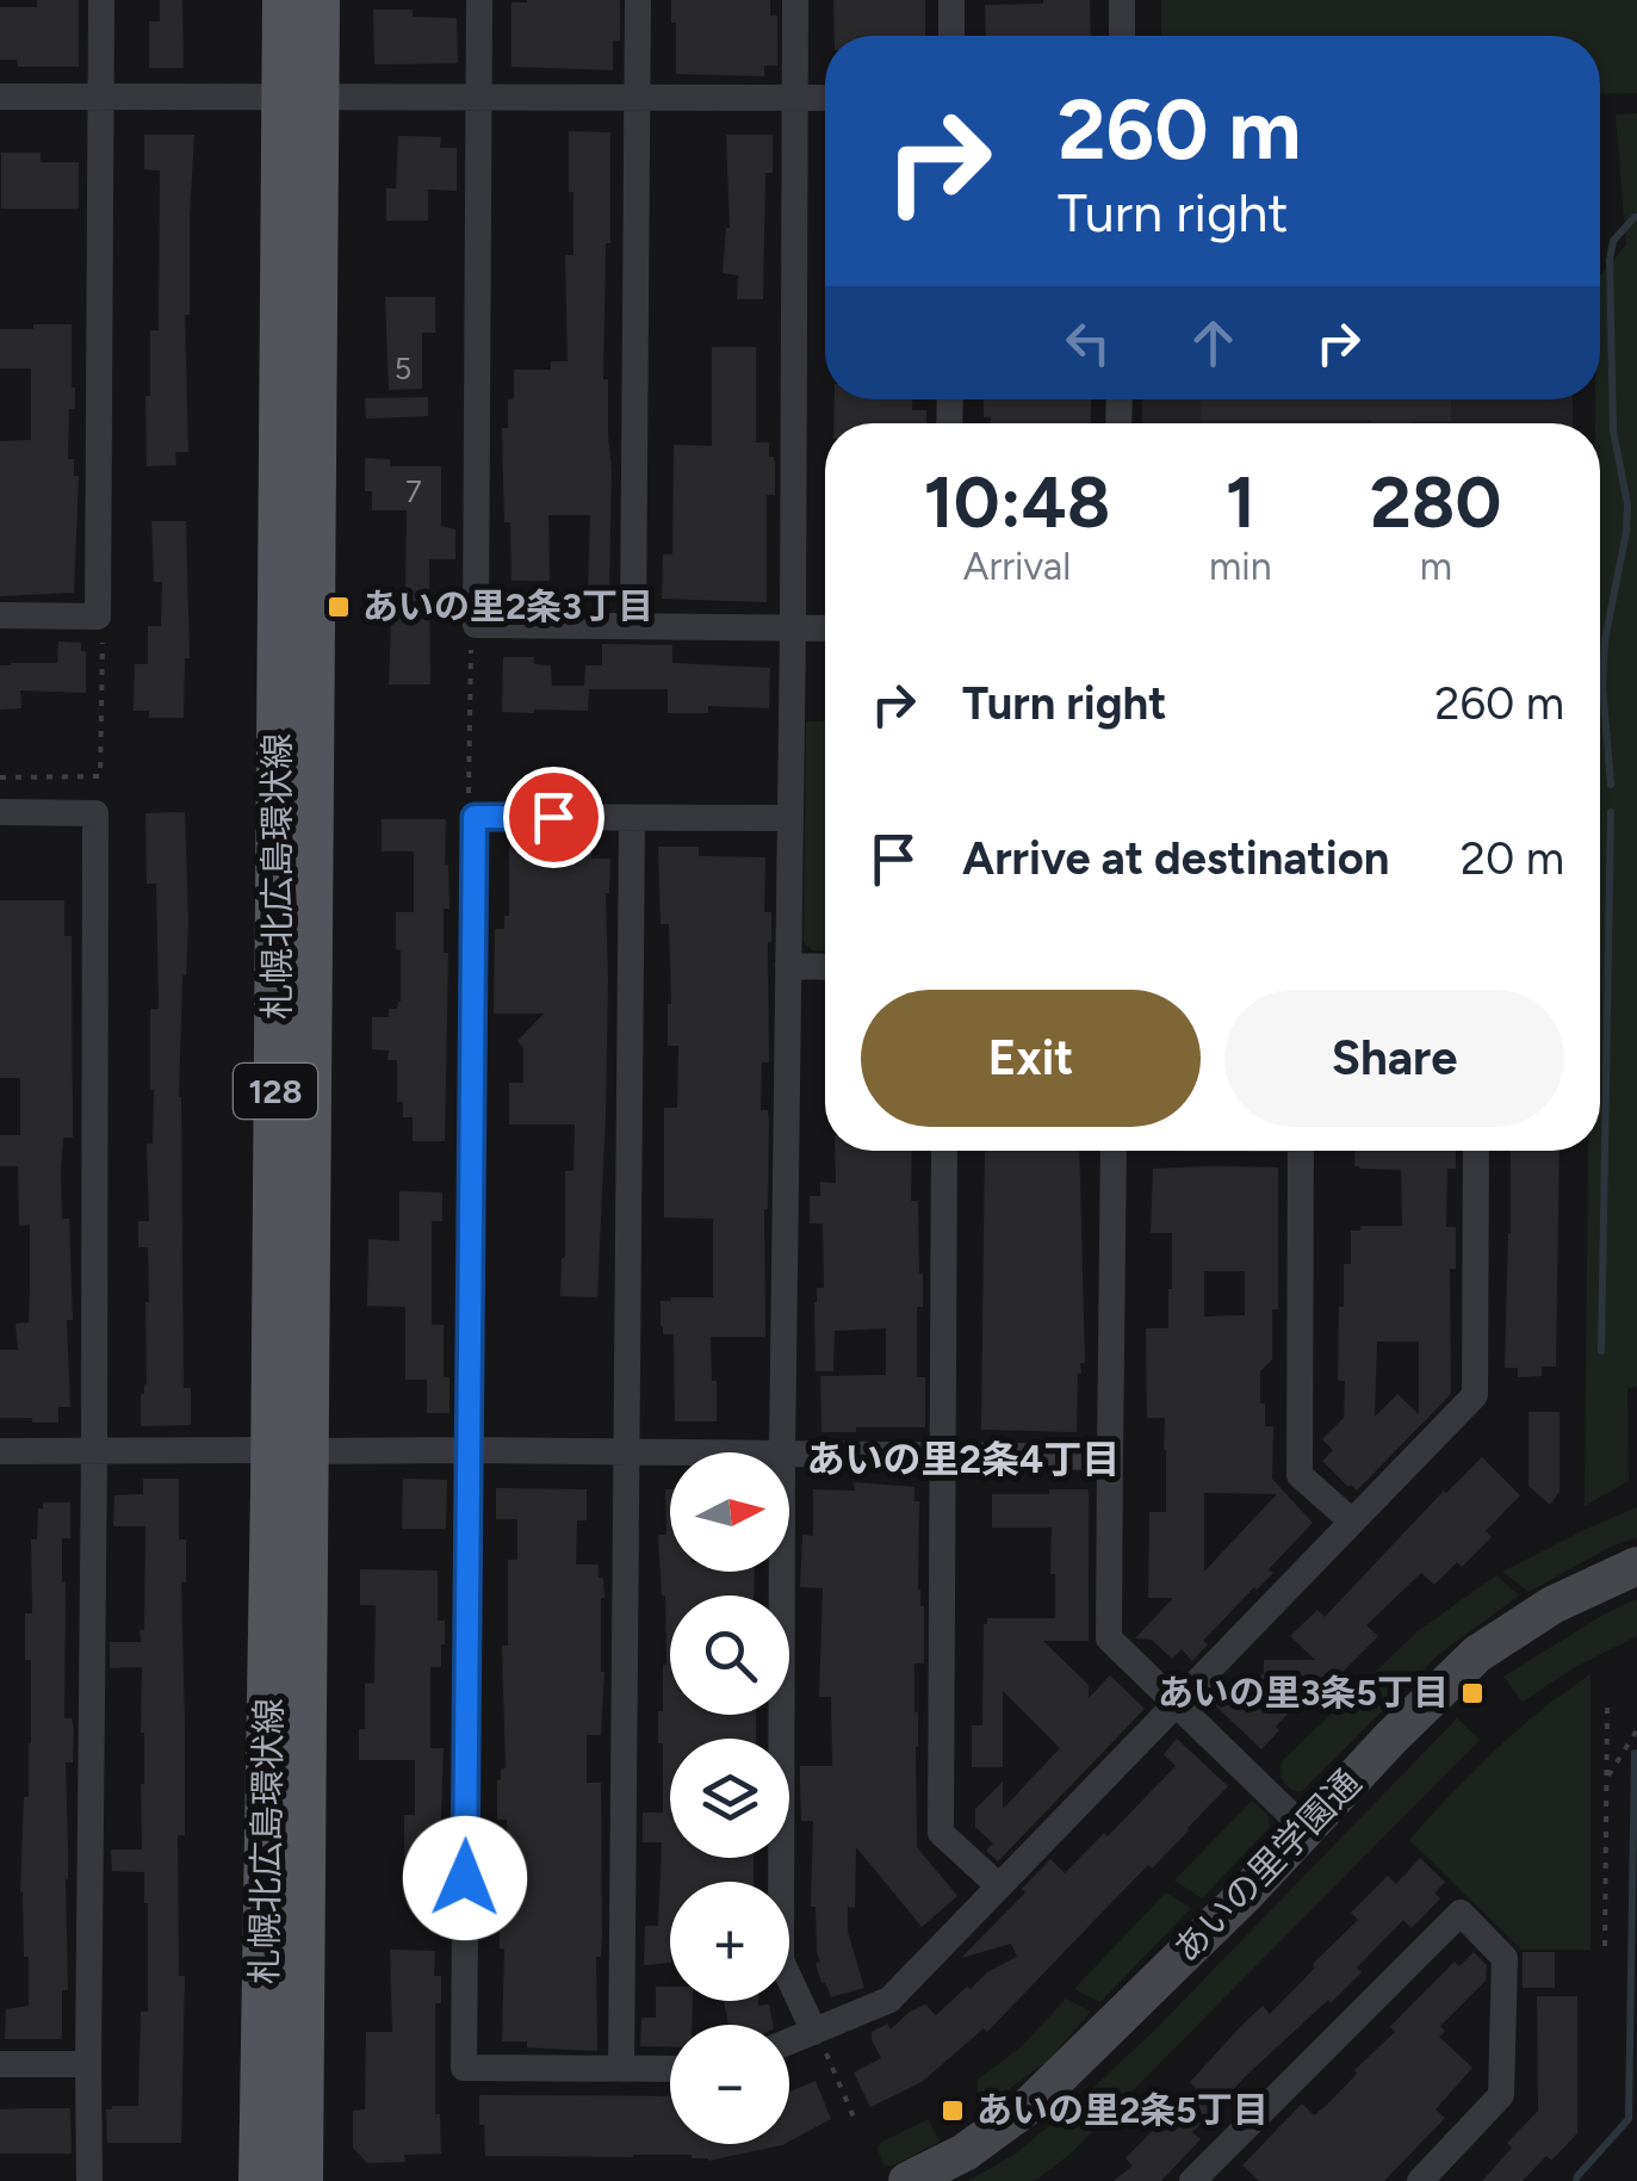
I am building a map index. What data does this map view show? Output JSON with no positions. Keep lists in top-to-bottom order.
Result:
{
  "streets": {
    "main road": ["札幌北広島環状線", "128"],
    "street": ["あいの里学園通"]
  },
  "districts": ["あいの里2条4丁目"],
  "places": {
    "transit": ["あいの里2条3丁目", "あいの里3条5丁目", "あいの里2条5丁目"]
  },
  "house_numbers": ["5", "7"],
  "north": "right",
  "page": {
    "turn": ["260 m", "Turn right"],
    "eta": [
      "10:48",
      "Arrival",
      "1",
      "min",
      "280",
      "m"
    ],
    "list": [
      {
        "name": "Turn right",
        "value": "260 m"
      },
      {
        "name": "Arrive at destination",
        "value": "20 m"
      }
    ],
    "buttons": ["Exit", "Share"],
    "map_buttons": ["+", "−"]
  }
}
